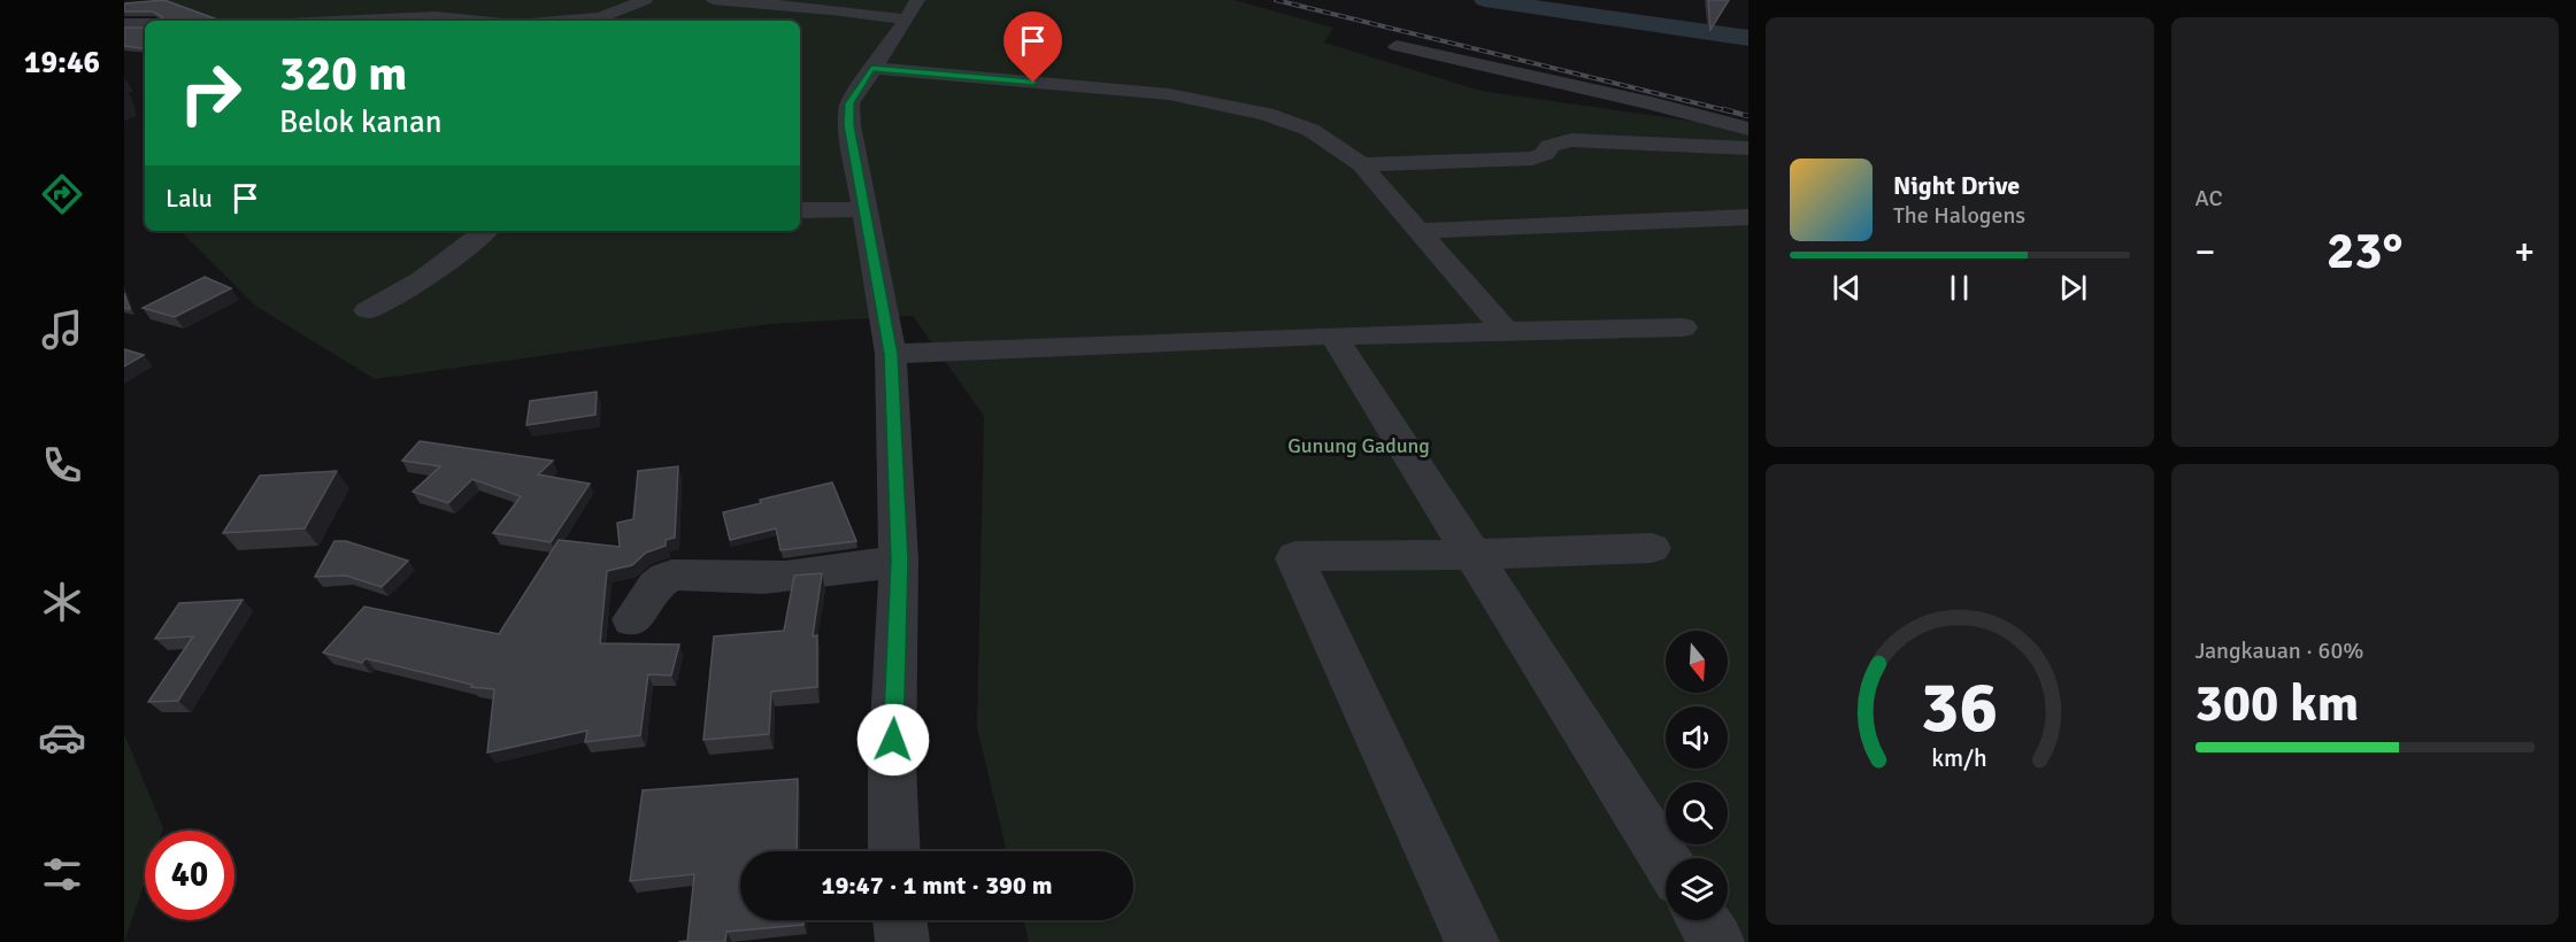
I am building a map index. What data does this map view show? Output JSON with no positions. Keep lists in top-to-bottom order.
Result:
{
  "parks": ["Gunung Gadung"],
  "north": "bottom",
  "page": {
    "tabs": "19:46",
    "tile": [
      "AC",
      ["Jangkauan · 60%", "300 km"]
    ],
    "turn": ["320 m", "Belok kanan"],
    "song": ["Night Drive", "The Halogens"],
    "then": "Lalu",
    "heat": ["−", "23°", "+"],
    "limit": "40",
    "trip": "19:47 · 1 mnt · 390 m",
    "gauge": ["36", "km/h"]
  }
}
